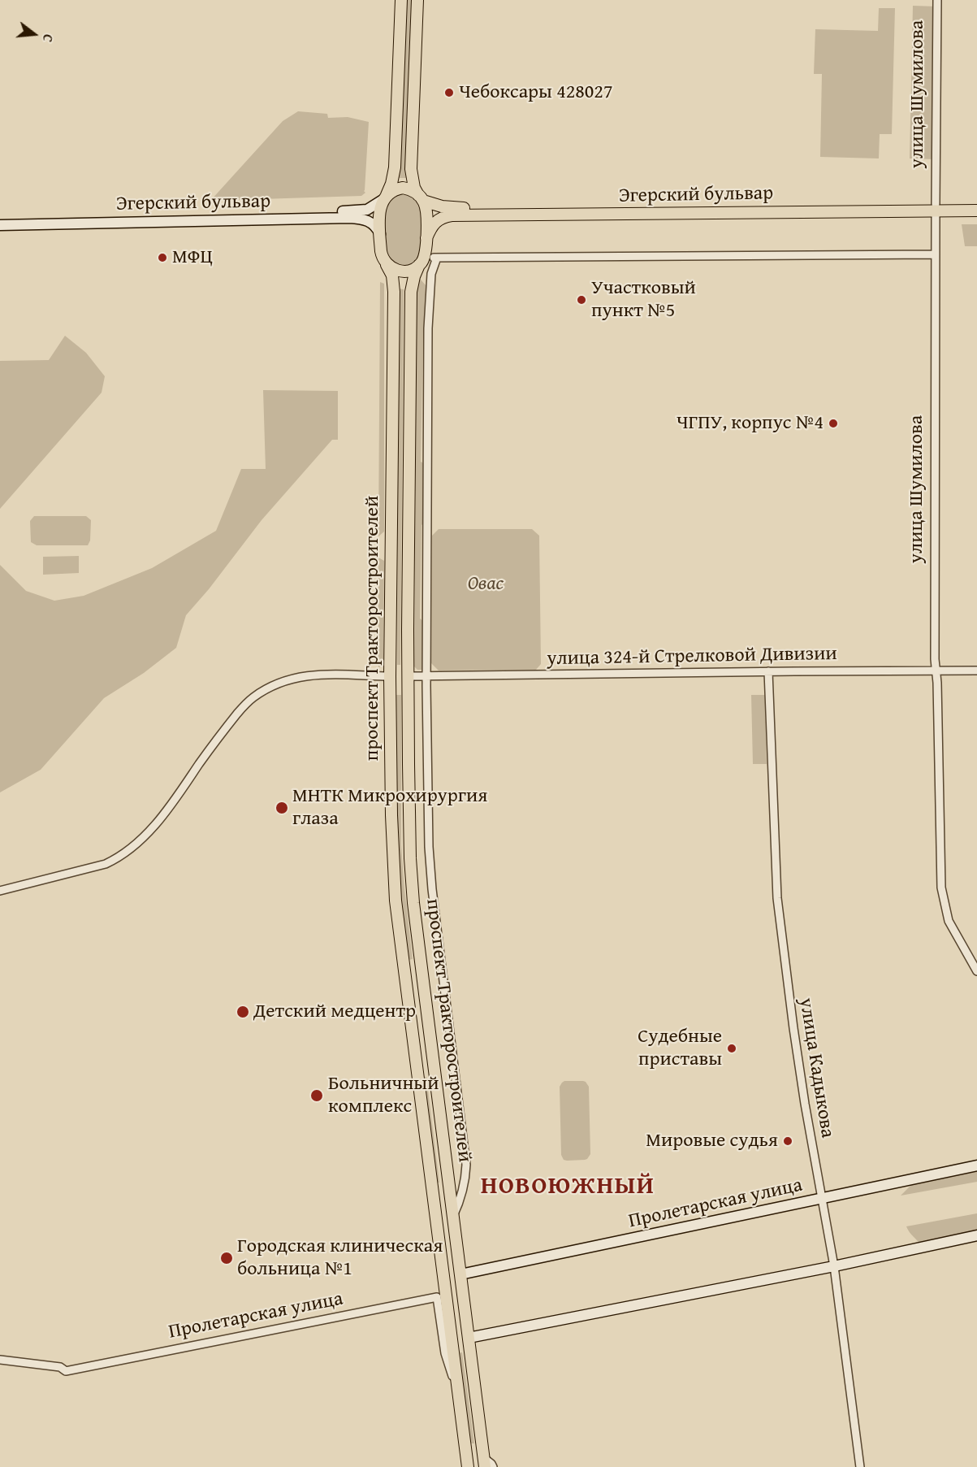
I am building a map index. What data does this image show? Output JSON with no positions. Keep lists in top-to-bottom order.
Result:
{
  "streets": {
    "main road": ["Эгерский бульвар", "проспект Тракторостроителей"],
    "street": [
      "улица Шумилова",
      "улица 324-й Стрелковой Дивизии",
      "улица Кадыкова",
      "Пролетарская улица"
    ]
  },
  "crossings": [
    ["улица Шумилова", "Эгерский бульвар"],
    ["улица Шумилова", "улица 324-й Стрелковой Дивизии"],
    ["Эгерский бульвар", "проспект Тракторостроителей"],
    ["проспект Тракторостроителей", "улица 324-й Стрелковой Дивизии"],
    ["проспект Тракторостроителей", "Пролетарская улица"],
    ["улица 324-й Стрелковой Дивизии", "улица Кадыкова"],
    ["улица Кадыкова", "Пролетарская улица"]
  ],
  "districts": ["НОВОЮЖНЫЙ"],
  "parks": ["Овас"],
  "places": [
    "Чебоксары 428027",
    "МФЦ",
    "Участковый пункт №5",
    "ЧГПУ, корпус №4",
    "МНТК Микрохирургия глаза",
    "Детский медцентр",
    "Судебные приставы",
    "Больничный комплекс",
    "Мировые судья",
    "Городская клиническая больница №1"
  ],
  "north": "right"
}
